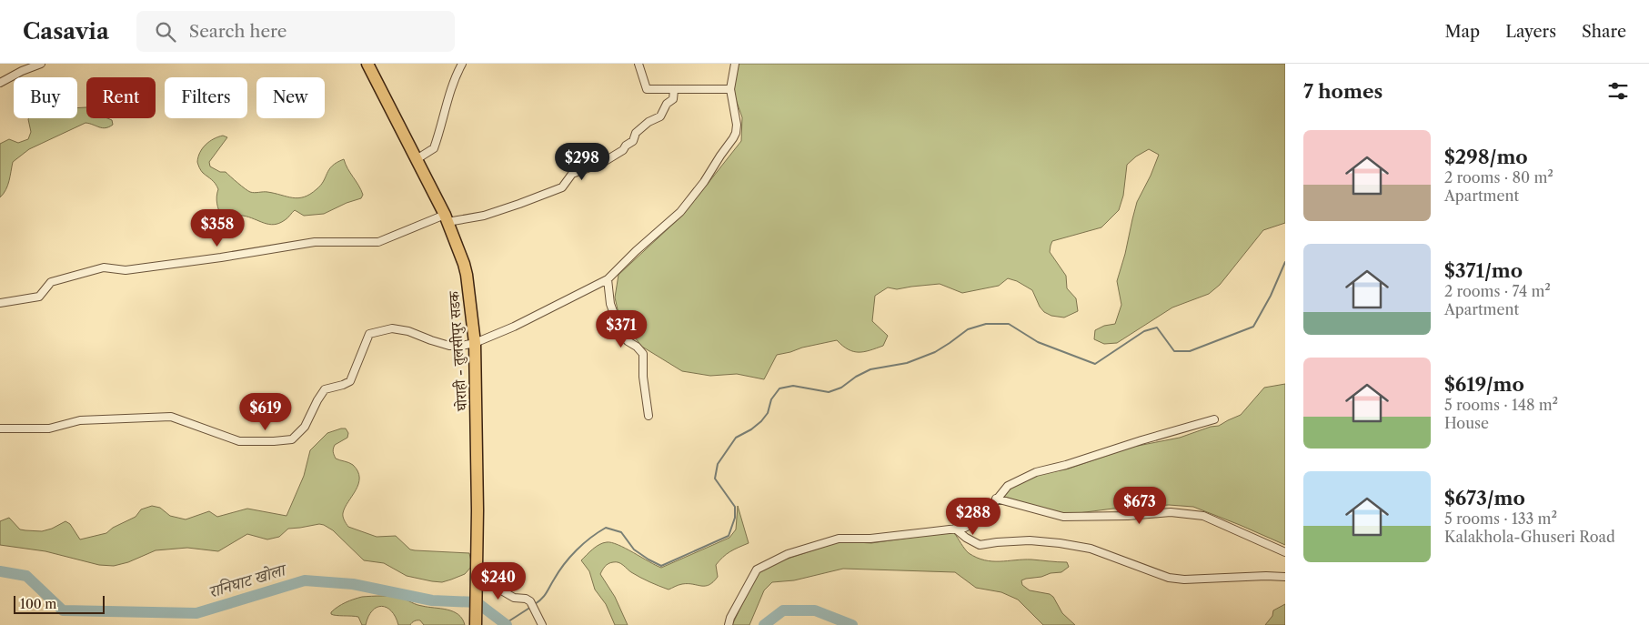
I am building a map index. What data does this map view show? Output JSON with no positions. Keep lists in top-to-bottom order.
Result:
{
  "streets": {
    "main road": ["घोराही - तुलसीपुर सडक"]
  },
  "water": ["रानिघाट खोला"],
  "scale_bar": "100 m",
  "page": {
    "header": "Casavia",
    "search": "Search here",
    "nav": ["Map", "Layers", "Share"],
    "heading": "7 homes",
    "chip": [
      "Buy",
      "Rent",
      "Filters",
      "New"
    ],
    "list": [
      {
        "name": "$298/mo",
        "note": "2 rooms · 80 m² · Apartment"
      },
      {
        "name": "$371/mo",
        "note": "2 rooms · 74 m² · Apartment"
      },
      {
        "name": "$619/mo",
        "note": "5 rooms · 148 m² · House"
      },
      {
        "name": "$673/mo",
        "note": "5 rooms · 133 m² · Kalakhola-Ghuseri Road"
      }
    ],
    "price": [
      "$298",
      "$358",
      "$371",
      "$619",
      "$673",
      "$288",
      "$240"
    ],
    "scale": "100 m"
  }
}
